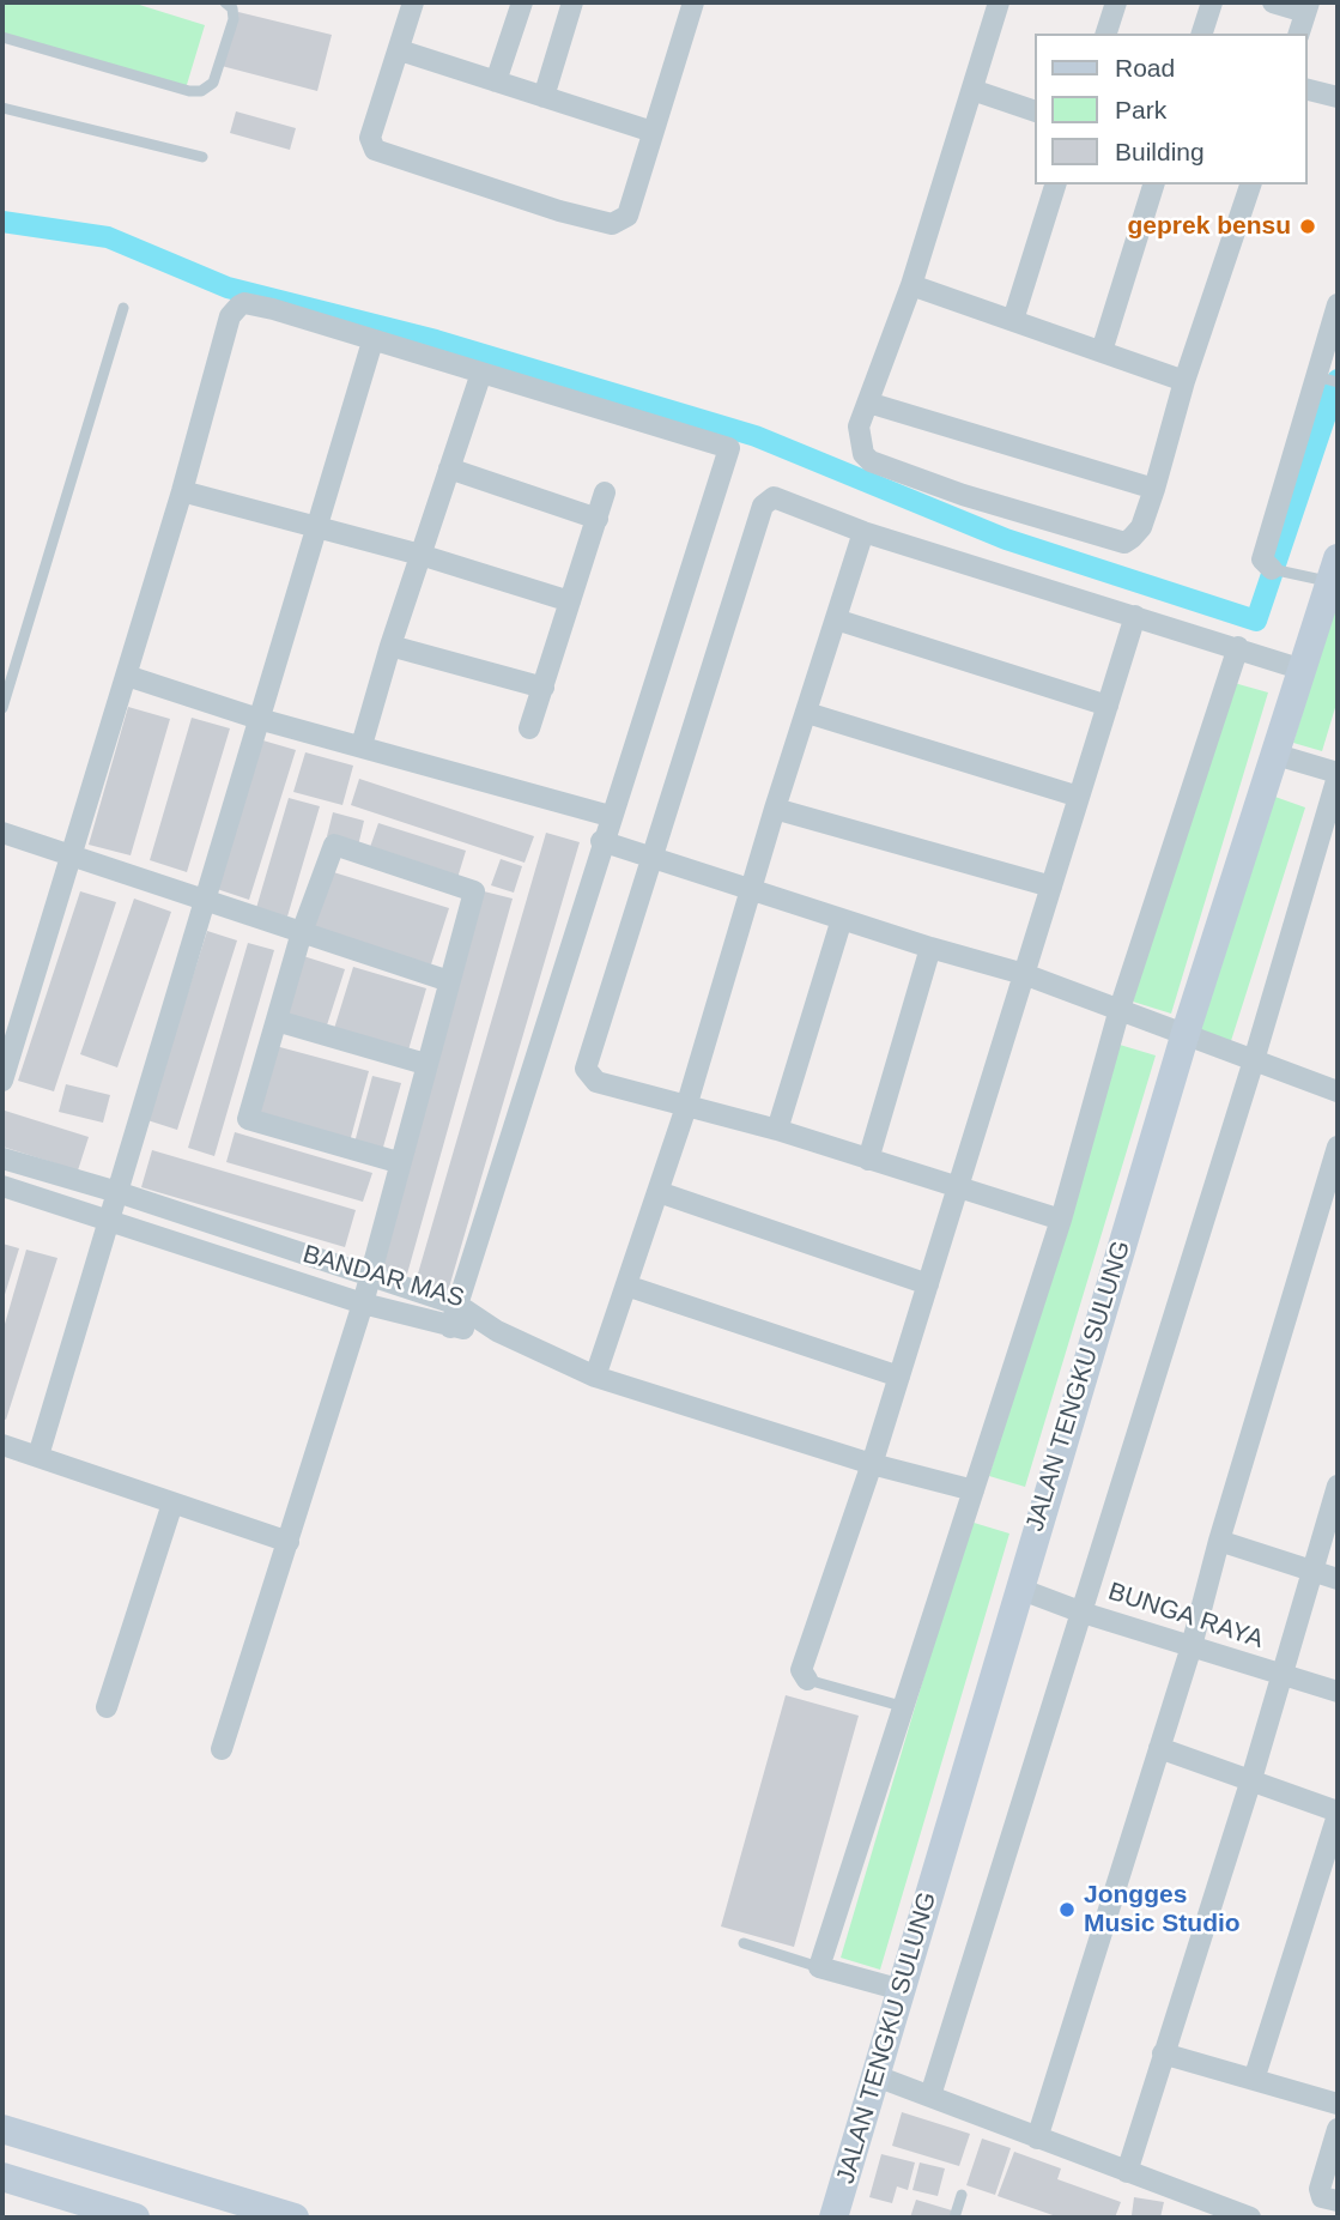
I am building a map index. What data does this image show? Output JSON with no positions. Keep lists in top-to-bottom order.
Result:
{
  "streets": {
    "street": ["BANDAR MAS", "JALAN TENGKU SULUNG", "BUNGA RAYA"]
  },
  "crossings": [
    ["JALAN TENGKU SULUNG", "BUNGA RAYA"]
  ],
  "places": ["geprek bensu", "Jongges Music Studio"],
  "legend": ["Road", "Park", "Building"]
}
